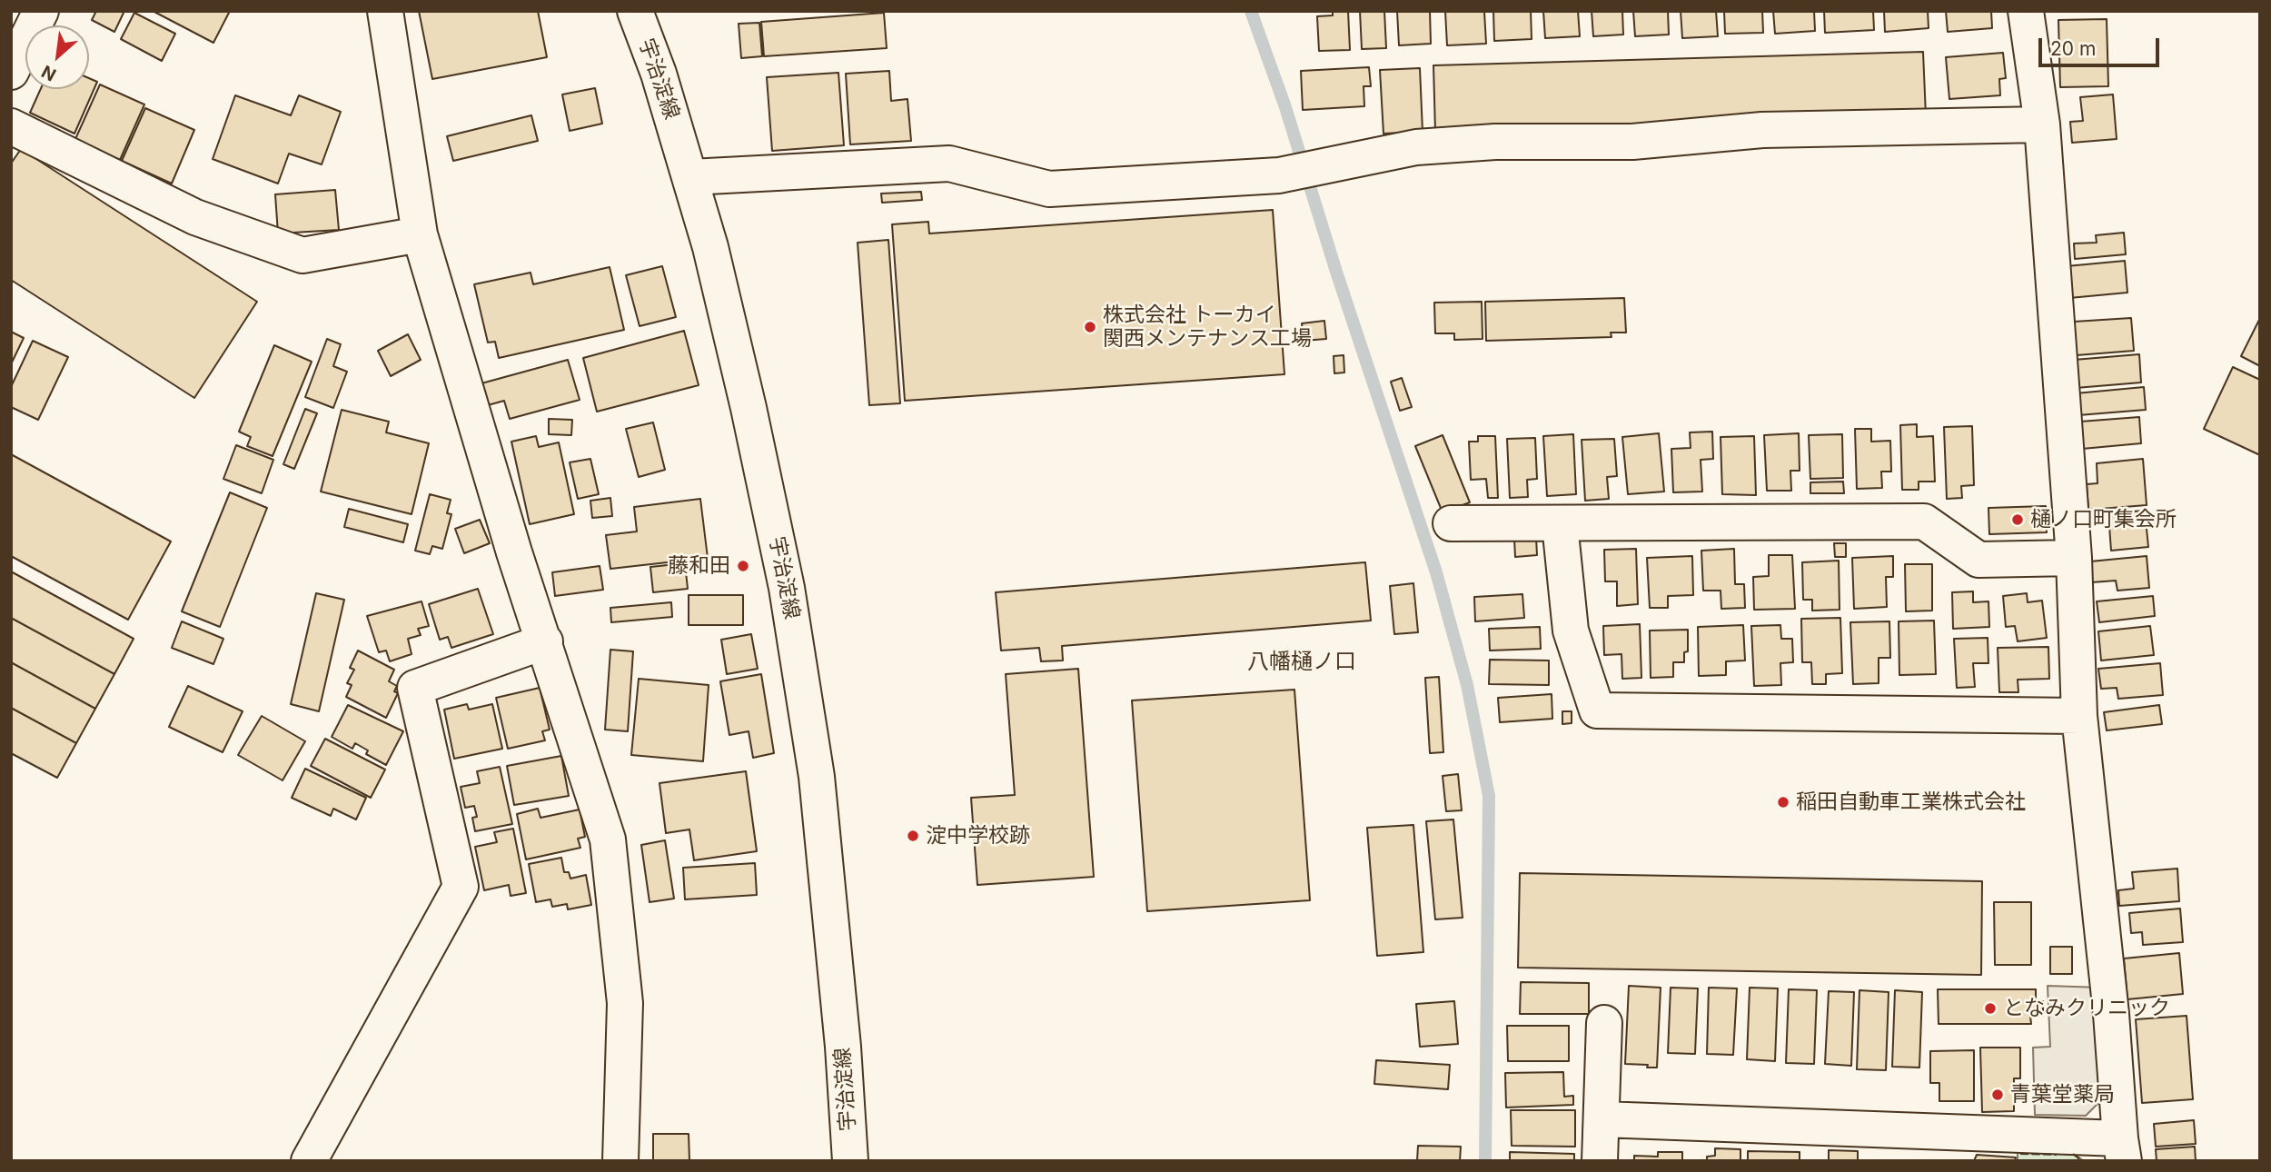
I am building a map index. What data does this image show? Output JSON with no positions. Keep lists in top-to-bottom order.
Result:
{
  "streets": {
    "street": ["宇治淀線"]
  },
  "districts": ["八幡樋ノ口"],
  "places": [
    "株式会社 トーカイ 関西メンテナンス工場",
    "樋ノ口町集会所",
    "藤和田",
    "稲田自動車工業株式会社",
    "淀中学校跡",
    "となみクリニック",
    "青葉堂薬局"
  ],
  "scale_bar": "20 m",
  "north": "bottom left"
}
